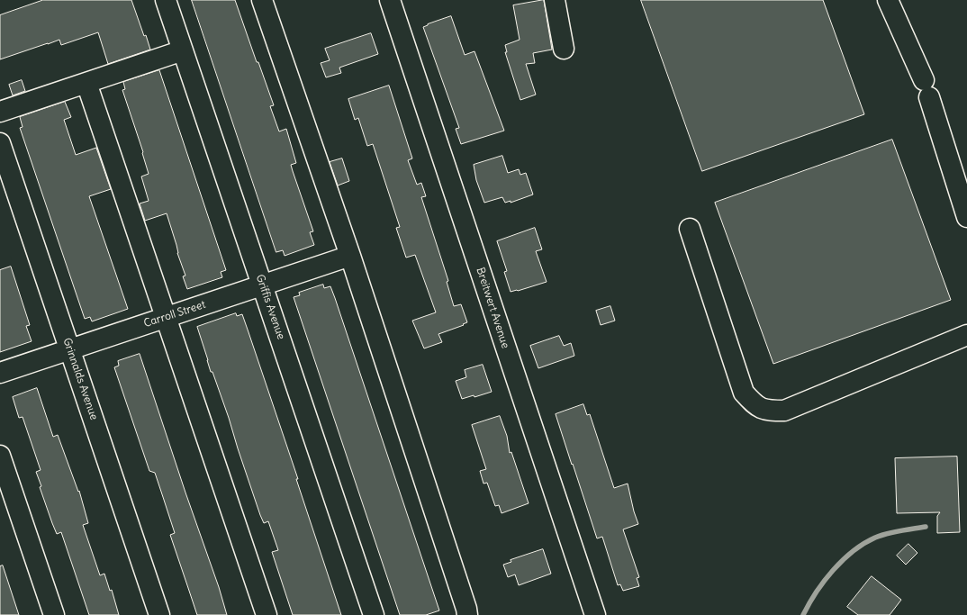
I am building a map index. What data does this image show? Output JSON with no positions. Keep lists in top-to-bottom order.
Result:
{
  "streets": {
    "street": [
      "Griffis Avenue",
      "Breitwert Avenue",
      "Carroll Street",
      "Grinnalds Avenue"
    ]
  },
  "crossings": [
    ["Griffis Avenue", "Carroll Street"],
    ["Carroll Street", "Grinnalds Avenue"]
  ]
}
